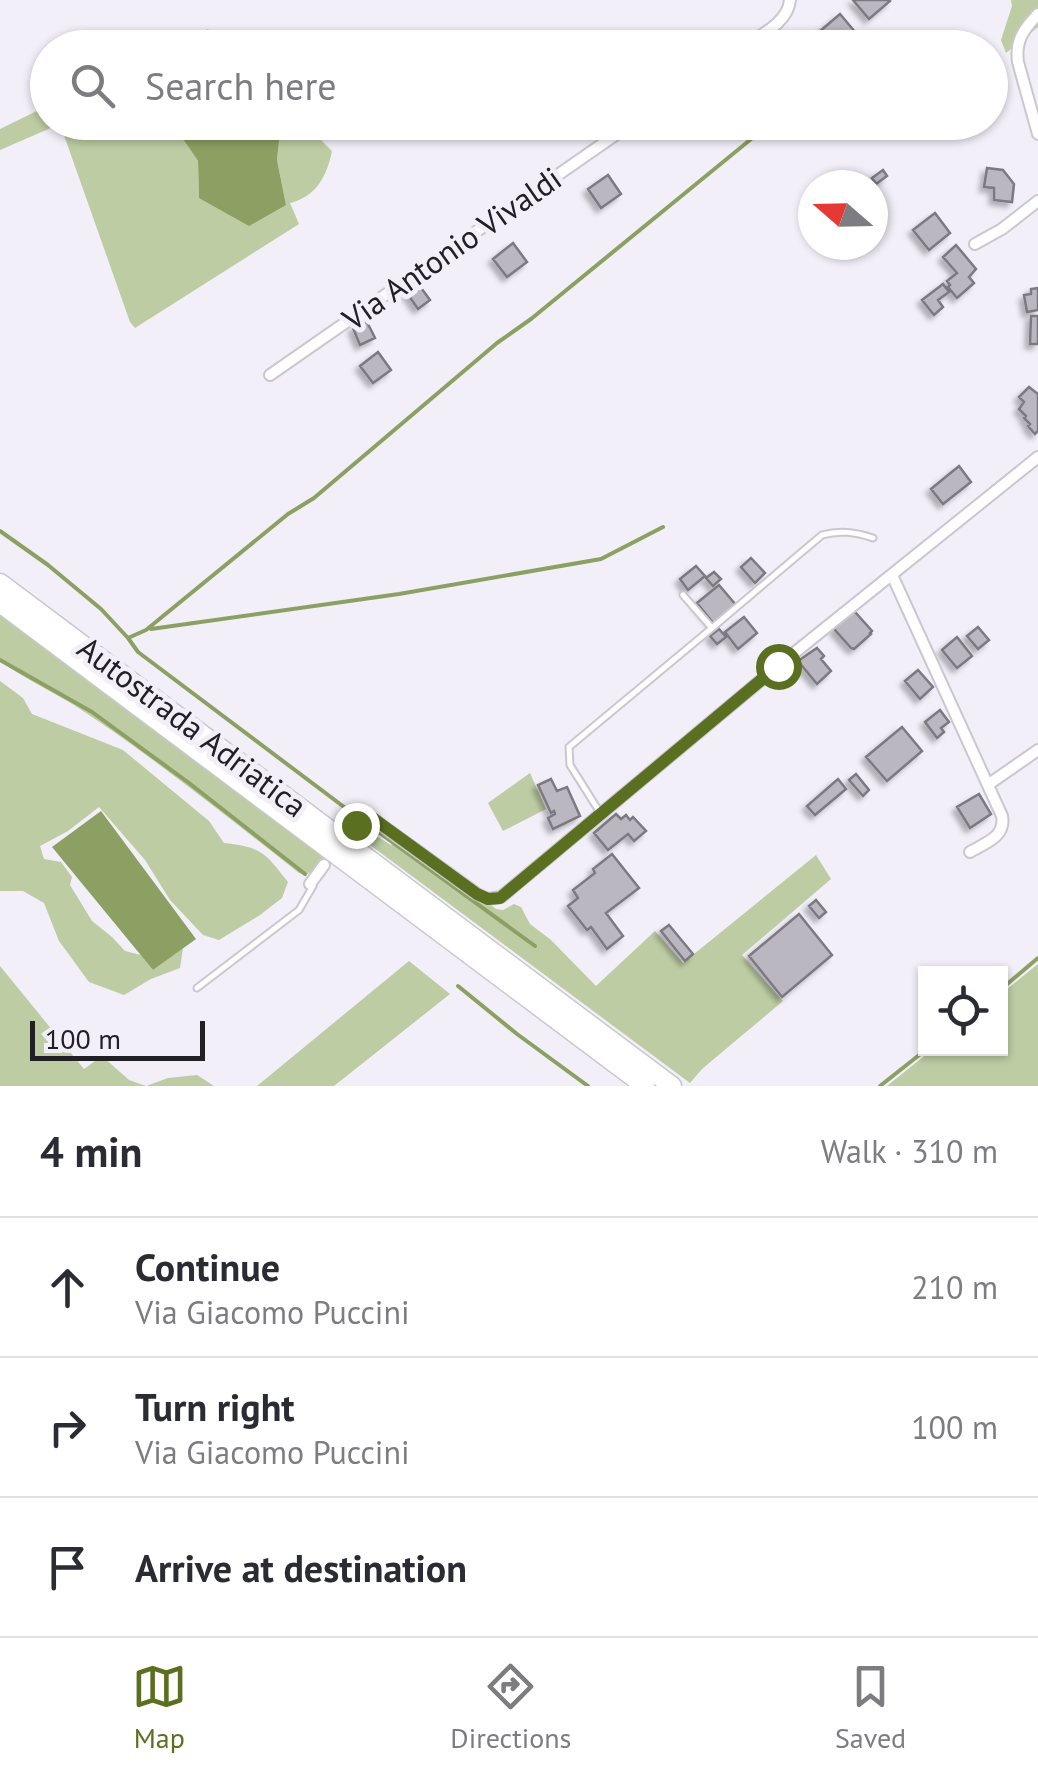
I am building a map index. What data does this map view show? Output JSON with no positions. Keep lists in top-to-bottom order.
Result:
{
  "streets": {
    "highway": ["Autostrada Adriatica"],
    "street": ["Via Antonio Vivaldi"]
  },
  "scale_bar": "100 m",
  "north": "left",
  "page": {
    "search": "Search here",
    "scale": "100 m",
    "heading": ["4 min", "Walk · 310 m"],
    "list": [
      ["Continue", "Via Giacomo Puccini", "210 m"],
      ["Turn right", "Via Giacomo Puccini", "100 m"],
      "Arrive at destination"
    ],
    "nav": ["Map", "Directions", "Saved"]
  }
}
